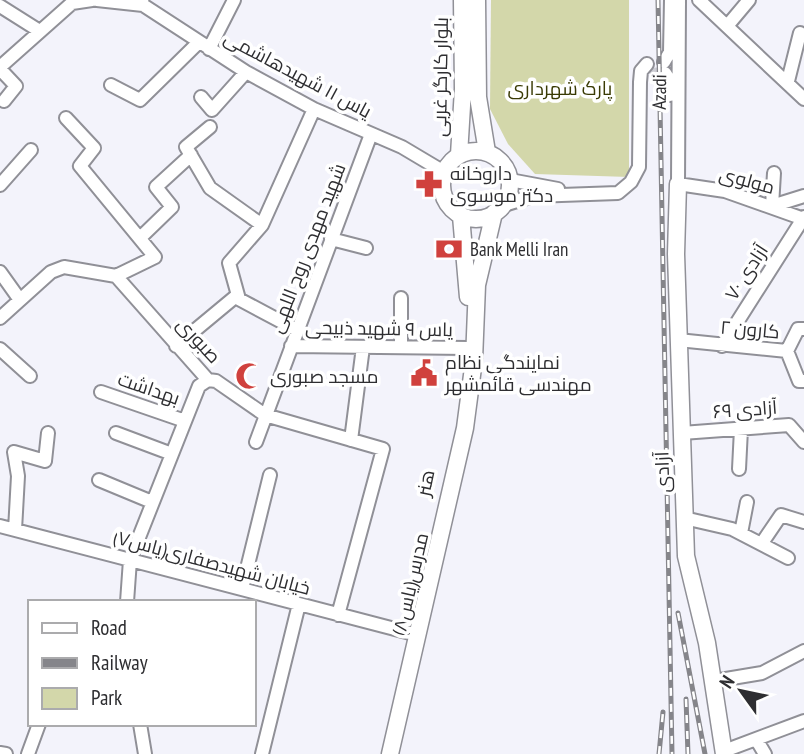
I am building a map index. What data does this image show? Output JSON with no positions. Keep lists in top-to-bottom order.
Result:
{
  "streets": {
    "main road": [
      "بلوار کارگر غربی",
      "آزادی",
      "هنر",
      "مدرس(یاس۸)"
    ],
    "street": [
      "یاس ۱۱ شهیدهاشمی",
      "Azadi",
      "مولوی",
      "شهید مهدی روح اللهی",
      "آزادی ۷۰",
      "یاس ۹ شهید ذبیحی",
      "کارون ۲",
      "صبوری",
      "بهداشت",
      "آزادی ۶۹",
      "خیابان شهیدصفاری(یاس۷)"
    ]
  },
  "crossings": [
    ["یاس ۱۱ شهیدهاشمی", "بلوار کارگر غربی"],
    ["یاس ۱۱ شهیدهاشمی", "شهید مهدی روح اللهی"],
    ["یاس ۱۱ شهیدهاشمی", "هنر"],
    ["یاس ۱۱ شهیدهاشمی", "مدرس(یاس۸)"],
    ["بلوار کارگر غربی", "هنر"],
    ["بلوار کارگر غربی", "مدرس(یاس۸)"],
    ["Azadi", "مولوی"],
    ["Azadi", "آزادی"],
    ["مولوی", "آزادی ۷۰"],
    ["مولوی", "آزادی"],
    ["شهید مهدی روح اللهی", "یاس ۹ شهید ذبیحی"],
    ["شهید مهدی روح اللهی", "صبوری"],
    ["آزادی ۷۰", "کارون ۲"],
    ["یاس ۹ شهید ذبیحی", "هنر"],
    ["کارون ۲", "آزادی"],
    ["صبوری", "خیابان شهیدصفاری(یاس۷)"],
    ["آزادی ۶۹", "آزادی"],
    ["هنر", "خیابان شهیدصفاری(یاس۷)"],
    ["هنر", "مدرس(یاس۸)"]
  ],
  "parks": ["پارک شهرداری"],
  "places": {
    "pharmacy": ["داروخانه دکتر موسوی"],
    "bank": ["Bank Melli Iran"],
    "public building": ["نمایندگی نظام مهندسی قائمشهر"],
    "mosque": ["مسجد صبوری"]
  },
  "legend": ["Road", "Railway", "Park"],
  "north": "top left"
}
